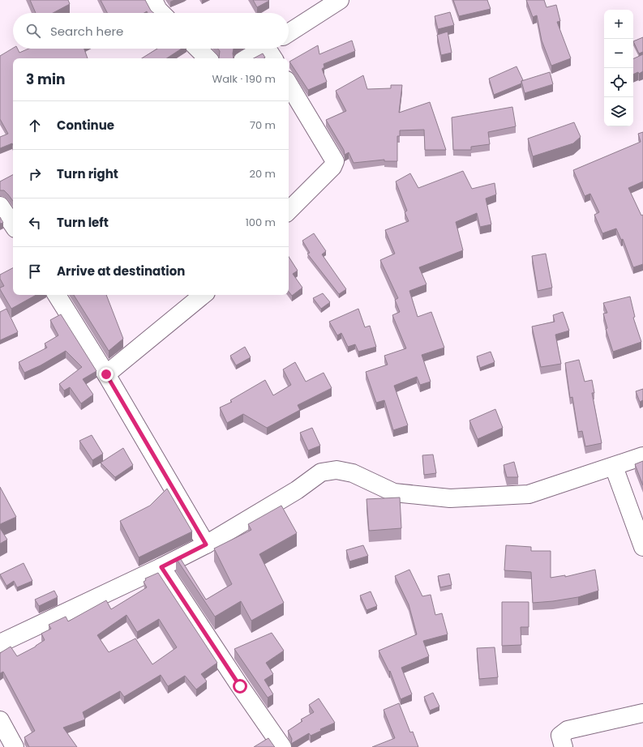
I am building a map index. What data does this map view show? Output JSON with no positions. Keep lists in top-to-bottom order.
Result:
{
  "page": {
    "map_buttons": ["+", "−"],
    "search": "Search here",
    "heading": ["3 min", "Walk · 190 m"],
    "list": [
      ["Continue", "70 m"],
      ["Turn right", "20 m"],
      ["Turn left", "100 m"],
      "Arrive at destination"
    ]
  }
}
